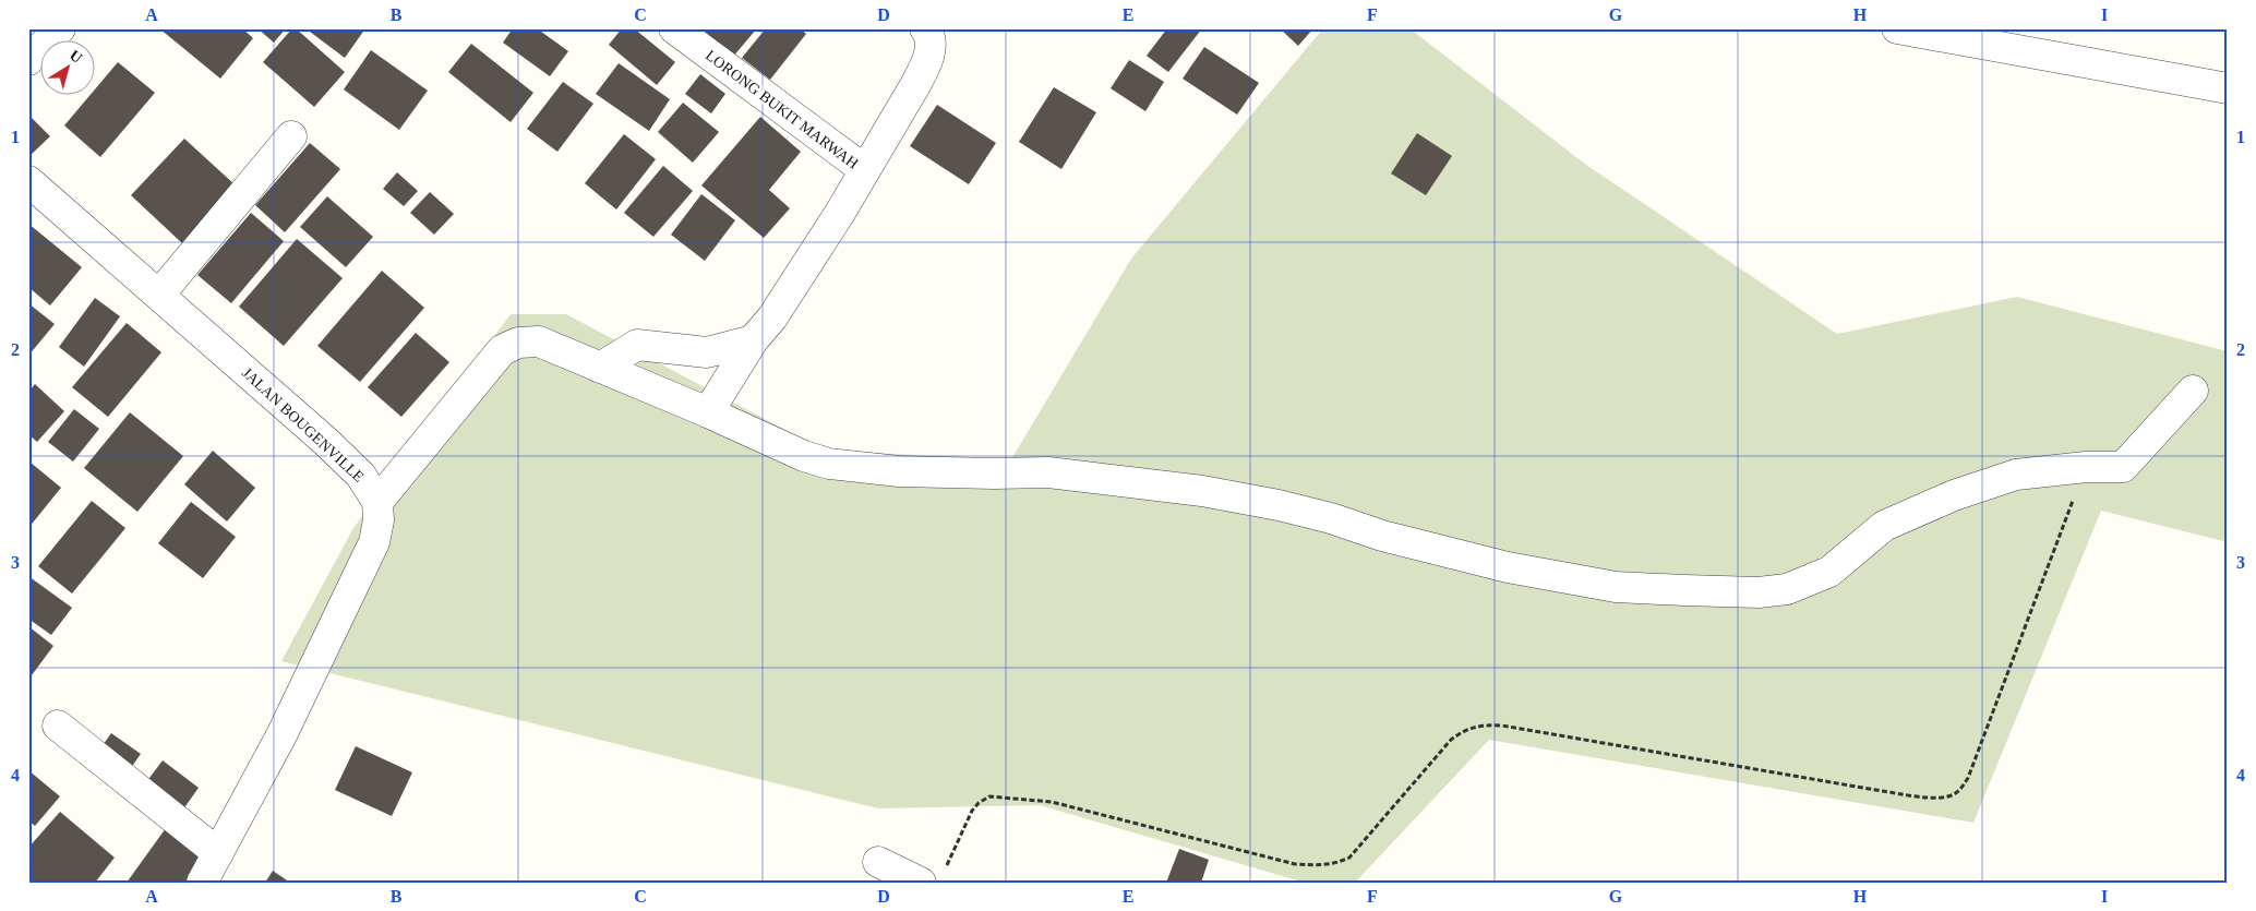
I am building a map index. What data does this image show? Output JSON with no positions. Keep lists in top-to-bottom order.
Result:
{
  "streets": {
    "street": ["LORONG BUKIT MARWAH", "JALAN BOUGENVILLE"]
  },
  "north": "top right",
  "grid": {
    "columns": [
      "A",
      "B",
      "C",
      "D",
      "E",
      "F",
      "G",
      "H",
      "I"
    ],
    "rows": [
      "1",
      "2",
      "3",
      "4"
    ]
  }
}
